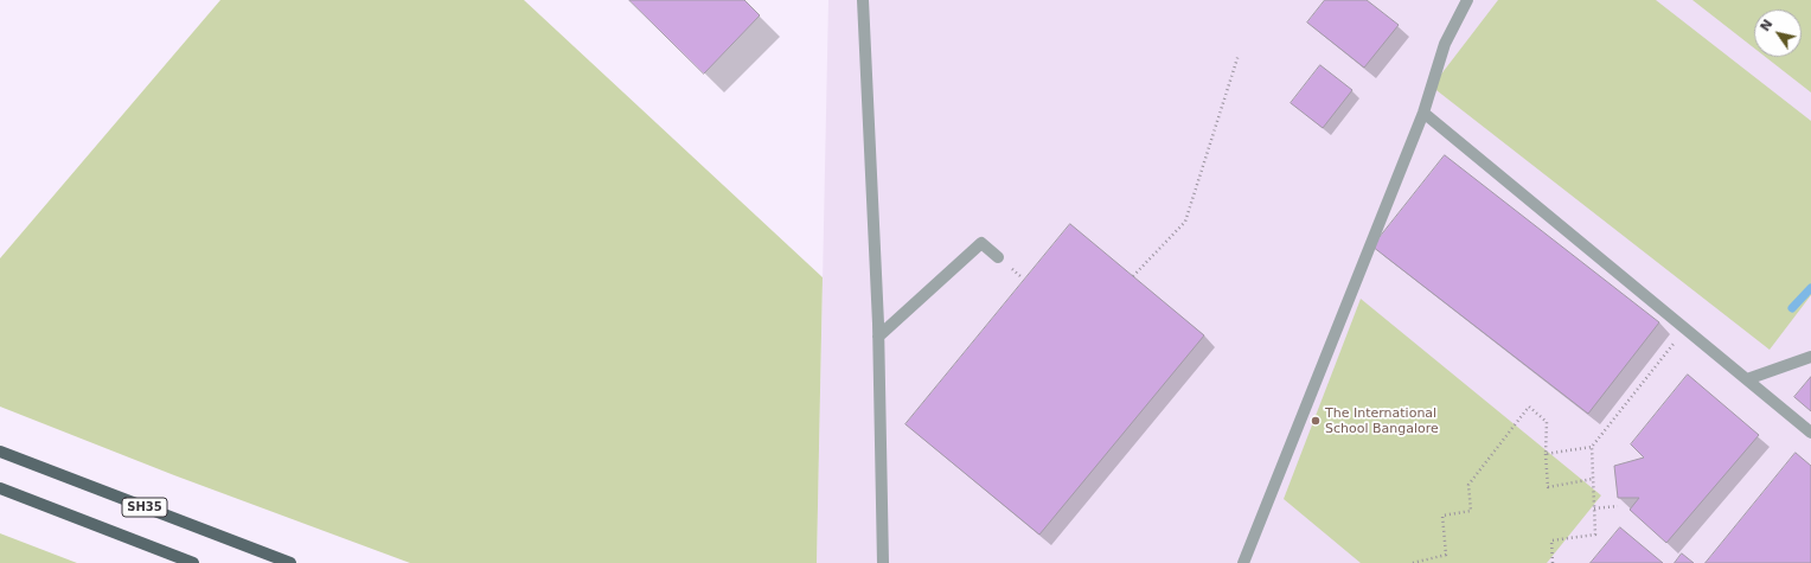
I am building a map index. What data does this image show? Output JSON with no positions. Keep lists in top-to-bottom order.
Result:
{
  "streets": {
    "main road": ["SH35"]
  },
  "places": ["The International School Bangalore"],
  "north": "top left"
}
